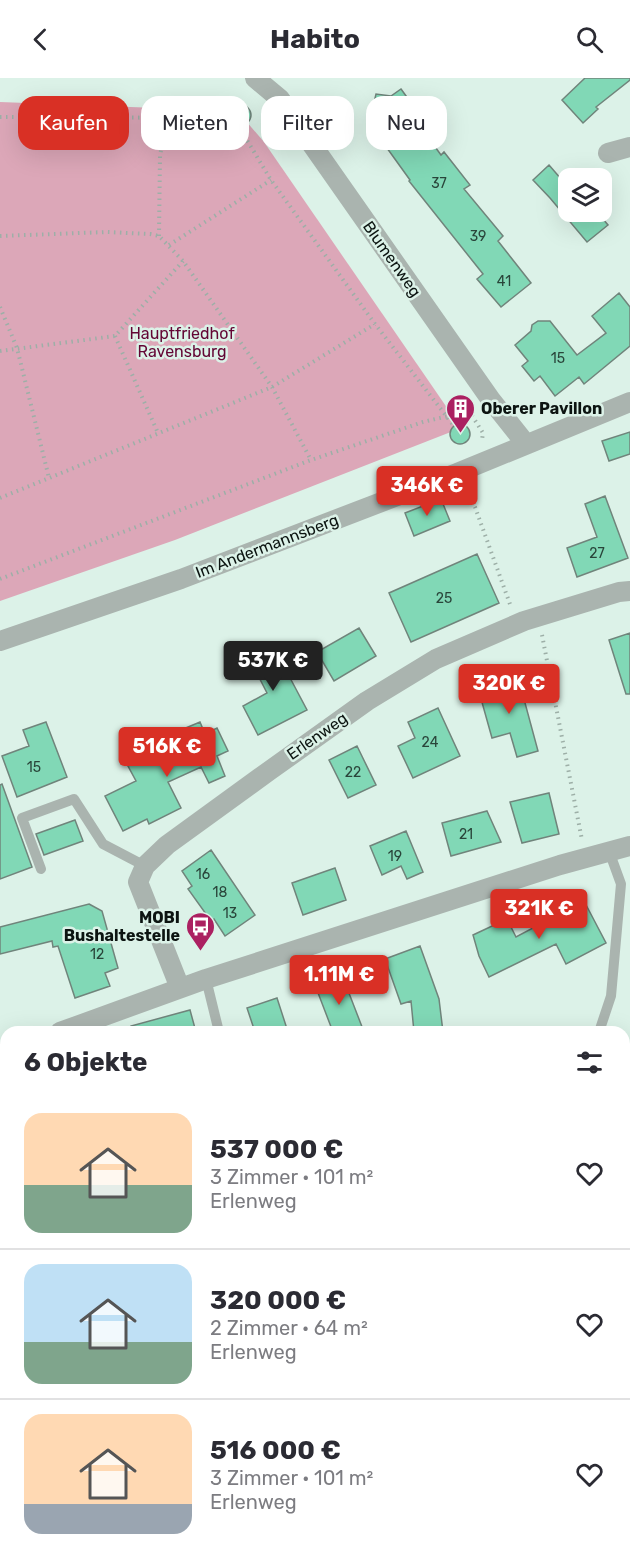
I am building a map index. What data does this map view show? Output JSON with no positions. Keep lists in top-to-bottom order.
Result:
{
  "streets": {
    "street": ["Blumenweg", "Im Andermannsberg", "Erlenweg"]
  },
  "crossings": [
    ["Blumenweg", "Im Andermannsberg"]
  ],
  "parks": ["Hauptfriedhof Ravensburg"],
  "places": {
    "building": ["Oberer Pavillon"],
    "bus stop": ["MOBI Bushaltestelle"]
  },
  "house_numbers": [
    "37",
    "39",
    "41",
    "15",
    "27",
    "25",
    "24",
    "15",
    "22",
    "21",
    "19",
    "16",
    "18",
    "13",
    "12"
  ],
  "page": {
    "header": "Habito",
    "chip": [
      "Kaufen",
      "Mieten",
      "Filter",
      "Neu"
    ],
    "price": [
      "346K €",
      "537K €",
      "320K €",
      "516K €",
      "321K €",
      "1.11M €"
    ],
    "heading": "6 Objekte",
    "list": [
      {
        "name": "537 000 €",
        "note": "3 Zimmer · 101 m² · Erlenweg"
      },
      {
        "name": "320 000 €",
        "note": "2 Zimmer · 64 m² · Erlenweg"
      },
      {
        "name": "516 000 €",
        "note": "3 Zimmer · 101 m² · Erlenweg"
      }
    ]
  }
}
